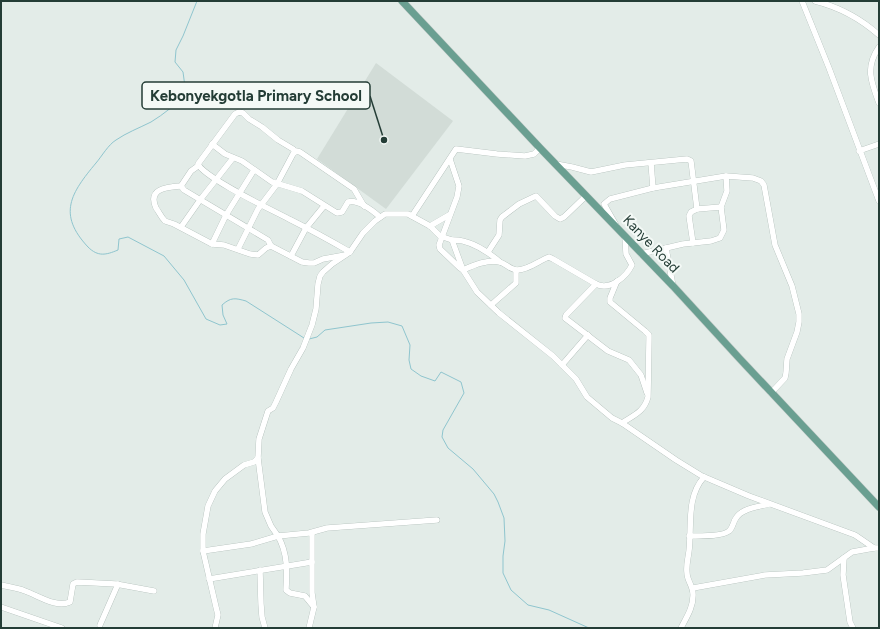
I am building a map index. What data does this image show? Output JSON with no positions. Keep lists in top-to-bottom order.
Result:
{
  "streets": {
    "main road": ["Kanye Road"]
  },
  "places": ["Kebonyekgotla Primary School"]
}
